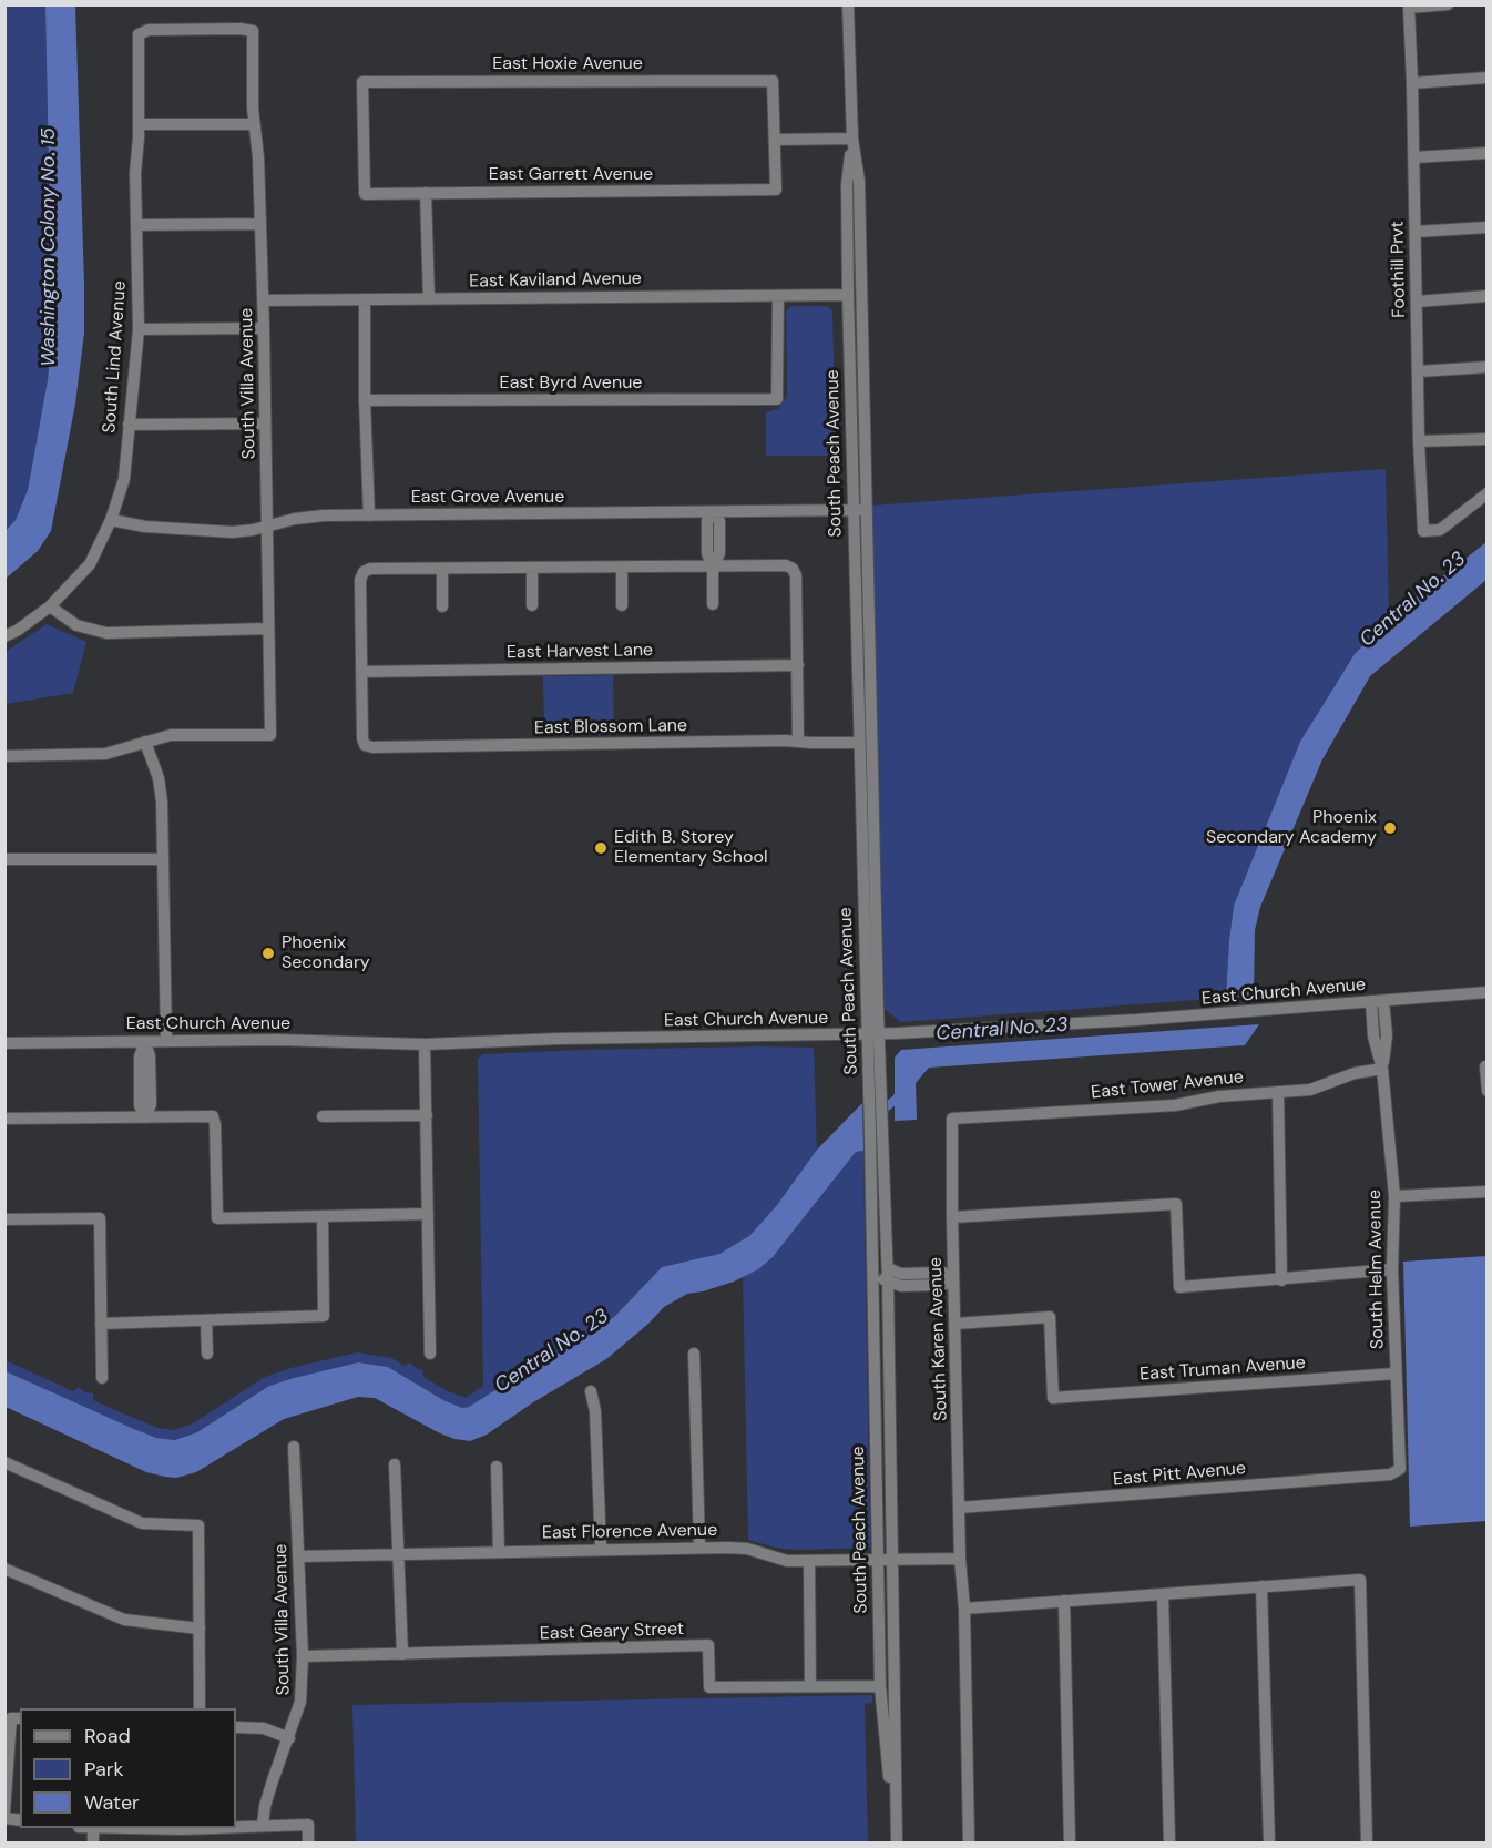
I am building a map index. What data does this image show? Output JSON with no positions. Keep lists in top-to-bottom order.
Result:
{
  "streets": {
    "street": [
      "East Hoxie Avenue",
      "East Garrett Avenue",
      "Foothill Prvt",
      "East Kaviland Avenue",
      "South Lind Avenue",
      "South Villa Avenue",
      "East Byrd Avenue",
      "South Peach Avenue",
      "East Grove Avenue",
      "East Harvest Lane",
      "East Blossom Lane",
      "East Church Avenue",
      "East Tower Avenue",
      "South Helm Avenue",
      "South Karen Avenue",
      "East Truman Avenue",
      "East Pitt Avenue",
      "East Florence Avenue",
      "East Geary Street"
    ]
  },
  "crossings": [
    ["East Hoxie Avenue", "East Garrett Avenue"],
    ["East Kaviland Avenue", "South Villa Avenue"],
    ["East Kaviland Avenue", "East Byrd Avenue"],
    ["East Kaviland Avenue", "South Peach Avenue"],
    ["South Lind Avenue", "South Villa Avenue"],
    ["South Lind Avenue", "East Grove Avenue"],
    ["South Villa Avenue", "East Grove Avenue"],
    ["South Villa Avenue", "East Florence Avenue"],
    ["South Villa Avenue", "East Geary Street"],
    ["South Peach Avenue", "East Grove Avenue"],
    ["South Peach Avenue", "East Blossom Lane"],
    ["South Peach Avenue", "East Church Avenue"],
    ["South Peach Avenue", "East Florence Avenue"],
    ["South Peach Avenue", "East Geary Street"],
    ["East Church Avenue", "South Helm Avenue"],
    ["East Tower Avenue", "South Helm Avenue"],
    ["East Tower Avenue", "South Karen Avenue"],
    ["South Helm Avenue", "East Truman Avenue"],
    ["South Helm Avenue", "East Pitt Avenue"],
    ["South Karen Avenue", "East Truman Avenue"],
    ["South Karen Avenue", "East Pitt Avenue"],
    ["South Karen Avenue", "East Florence Avenue"]
  ],
  "water": ["Washington Colony No. 15", "Central No. 23"],
  "places": ["Phoenix Secondary Academy", "Edith B. Storey Elementary School", "Phoenix Secondary"],
  "legend": ["Road", "Park", "Water"]
}
